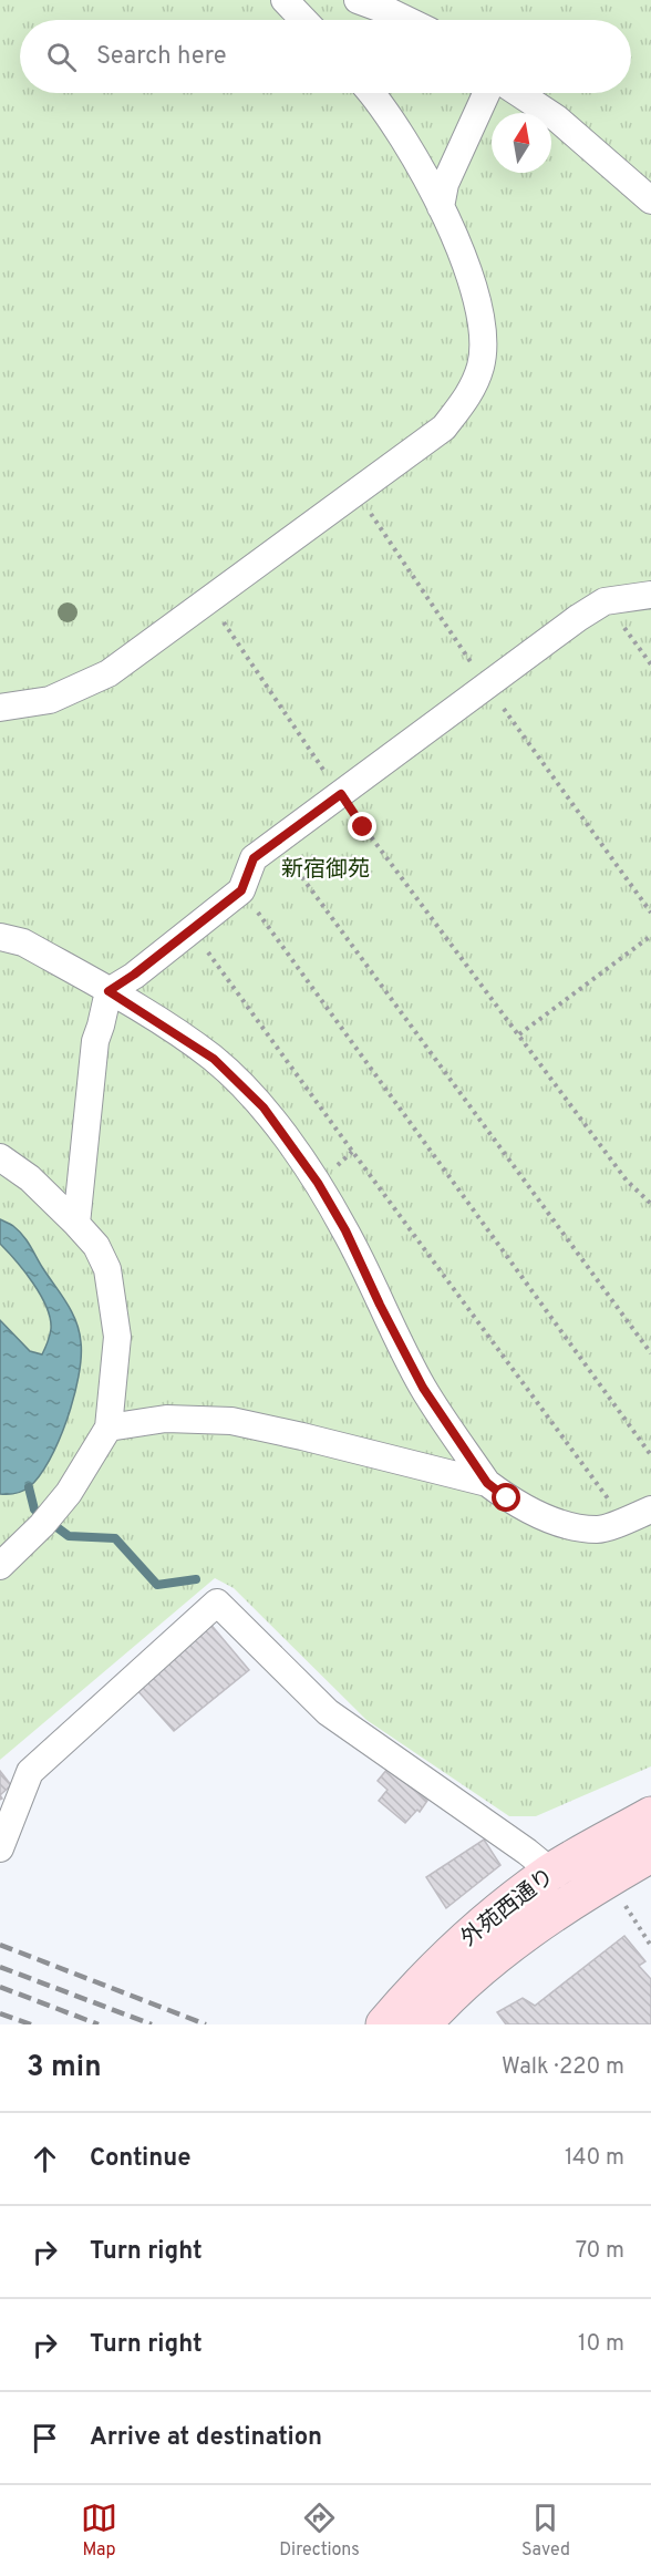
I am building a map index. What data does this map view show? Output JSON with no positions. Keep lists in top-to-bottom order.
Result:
{
  "streets": {
    "main road": ["外苑西通り"]
  },
  "parks": ["新宿御苑"],
  "north": "top",
  "page": {
    "search": "Search here",
    "heading": ["3 min", "Walk · 220 m"],
    "list": [
      ["Continue", "140 m"],
      ["Turn right", "70 m"],
      ["Turn right", "10 m"],
      "Arrive at destination"
    ],
    "nav": ["Map", "Directions", "Saved"]
  }
}
